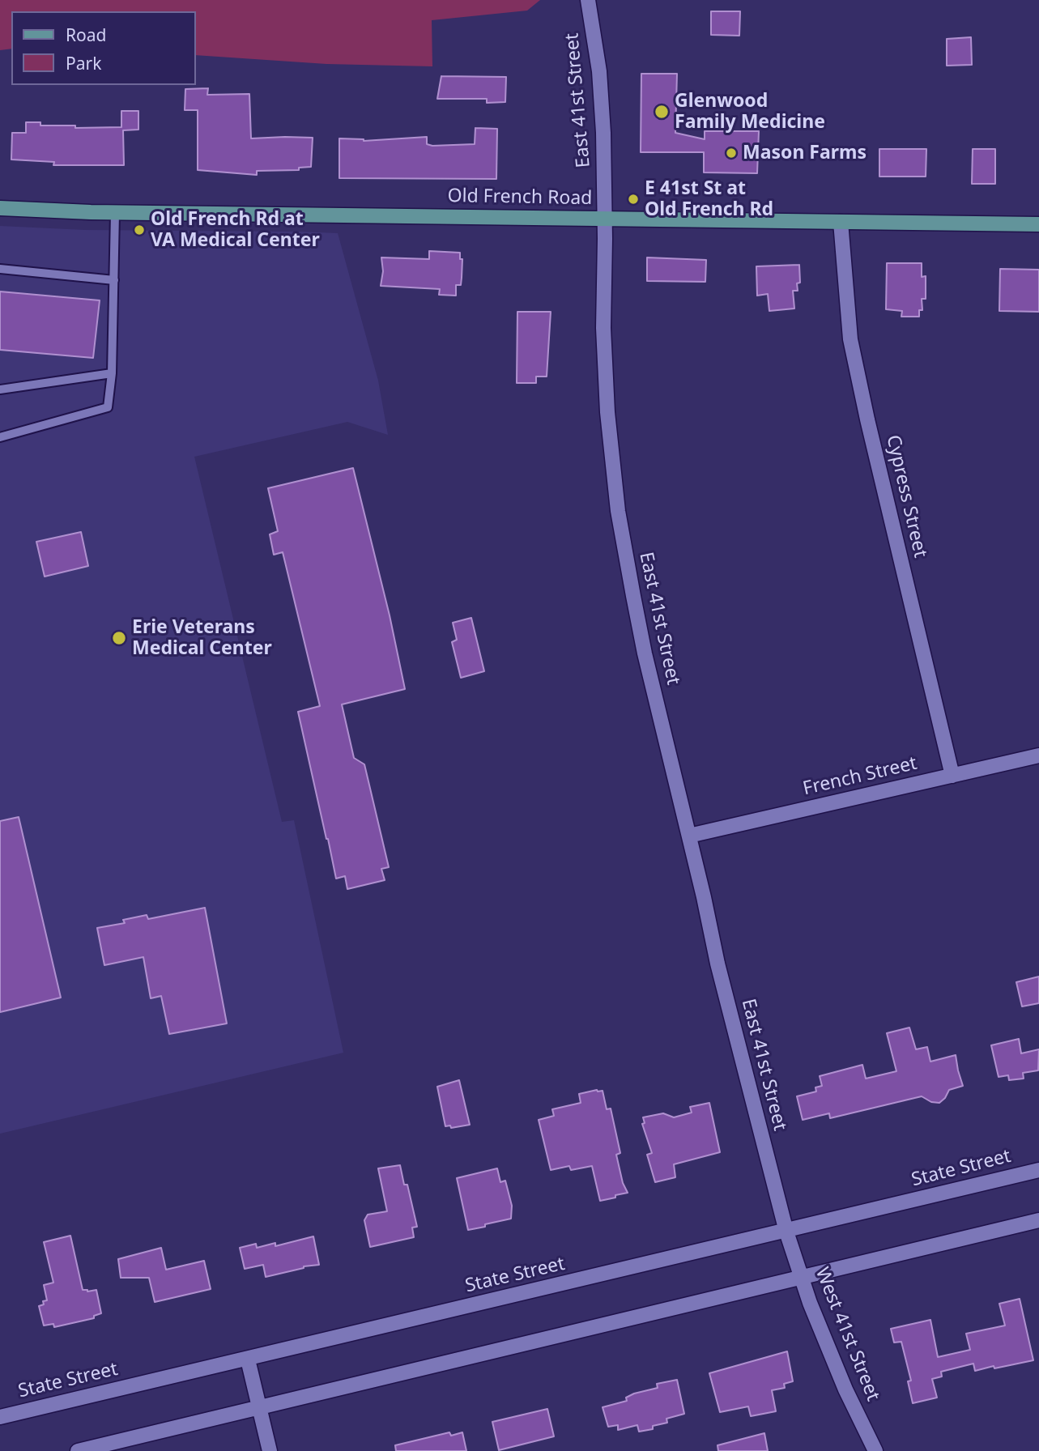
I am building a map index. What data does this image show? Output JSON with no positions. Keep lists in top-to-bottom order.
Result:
{
  "streets": {
    "main road": ["Old French Road"],
    "street": [
      "East 41st Street",
      "Cypress Street",
      "French Street",
      "State Street",
      "West 41st Street"
    ]
  },
  "crossings": [
    ["East 41st Street", "Old French Road"],
    ["East 41st Street", "French Street"],
    ["East 41st Street", "State Street"],
    ["East 41st Street", "West 41st Street"],
    ["Old French Road", "Cypress Street"],
    ["Cypress Street", "French Street"],
    ["State Street", "West 41st Street"]
  ],
  "places": [
    "Glenwood Family Medicine",
    "Mason Farms",
    "E 41st St at Old French Rd",
    "Old French Rd at VA Medical Center",
    "Erie Veterans Medical Center"
  ],
  "legend": ["Road", "Park"]
}
